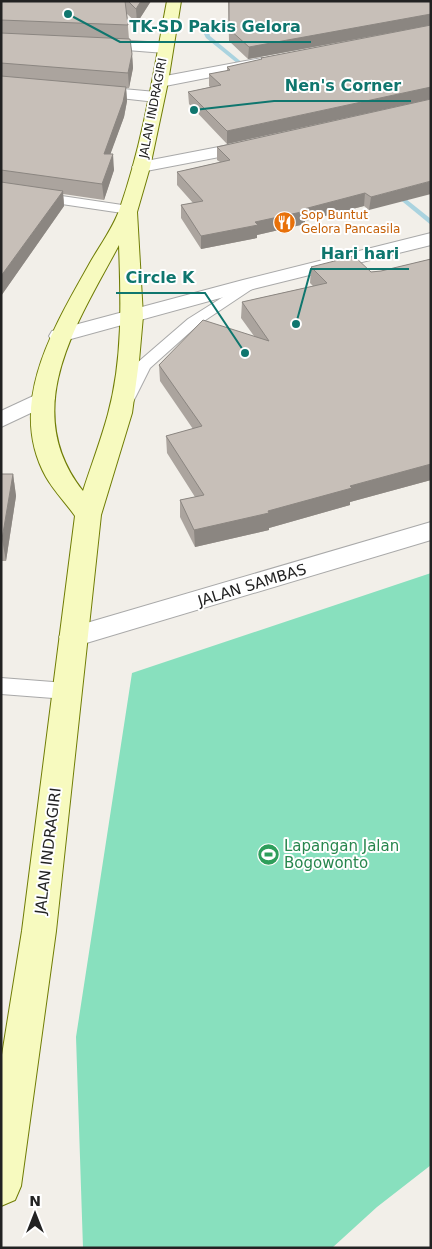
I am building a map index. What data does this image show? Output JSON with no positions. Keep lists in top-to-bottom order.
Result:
{
  "streets": {
    "street": ["JALAN INDRAGIRI", "JALAN SAMBAS"]
  },
  "crossings": [
    ["JALAN INDRAGIRI", "JALAN SAMBAS"]
  ],
  "places": {
    "other": [
      "TK-SD Pakis Gelora",
      "Nen's Corner",
      "Hari hari",
      "Circle K"
    ],
    "restaurant": ["Sop Buntut Gelora Pancasila"],
    "sports": ["Lapangan Jalan Bogowonto"]
  },
  "north": "top"
}
